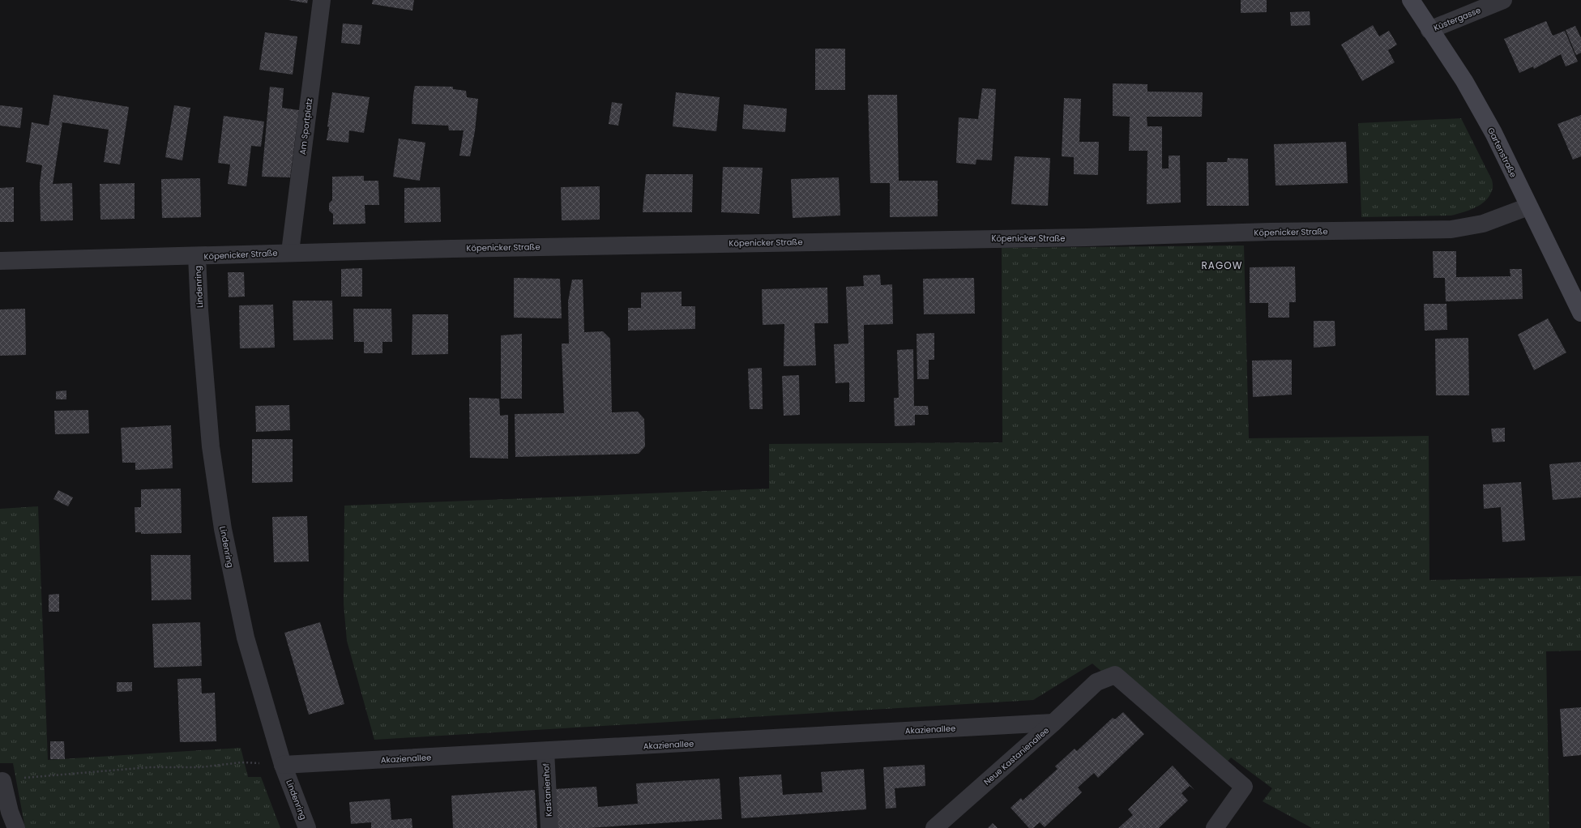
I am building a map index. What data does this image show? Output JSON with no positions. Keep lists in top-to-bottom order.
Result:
{
  "streets": {
    "street": [
      "Küstergasse",
      "Am Sportplatz",
      "Gartenstraße",
      "Köpenicker Straße",
      "Lindenring",
      "Akazienallee",
      "Neue Kastanienallee",
      "Kastanienhof"
    ]
  },
  "crossings": [
    ["Küstergasse", "Gartenstraße"],
    ["Am Sportplatz", "Köpenicker Straße"],
    ["Gartenstraße", "Köpenicker Straße"],
    ["Köpenicker Straße", "Lindenring"],
    ["Lindenring", "Akazienallee"],
    ["Akazienallee", "Neue Kastanienallee"],
    ["Akazienallee", "Kastanienhof"]
  ],
  "districts": ["RAGOW"]
}
